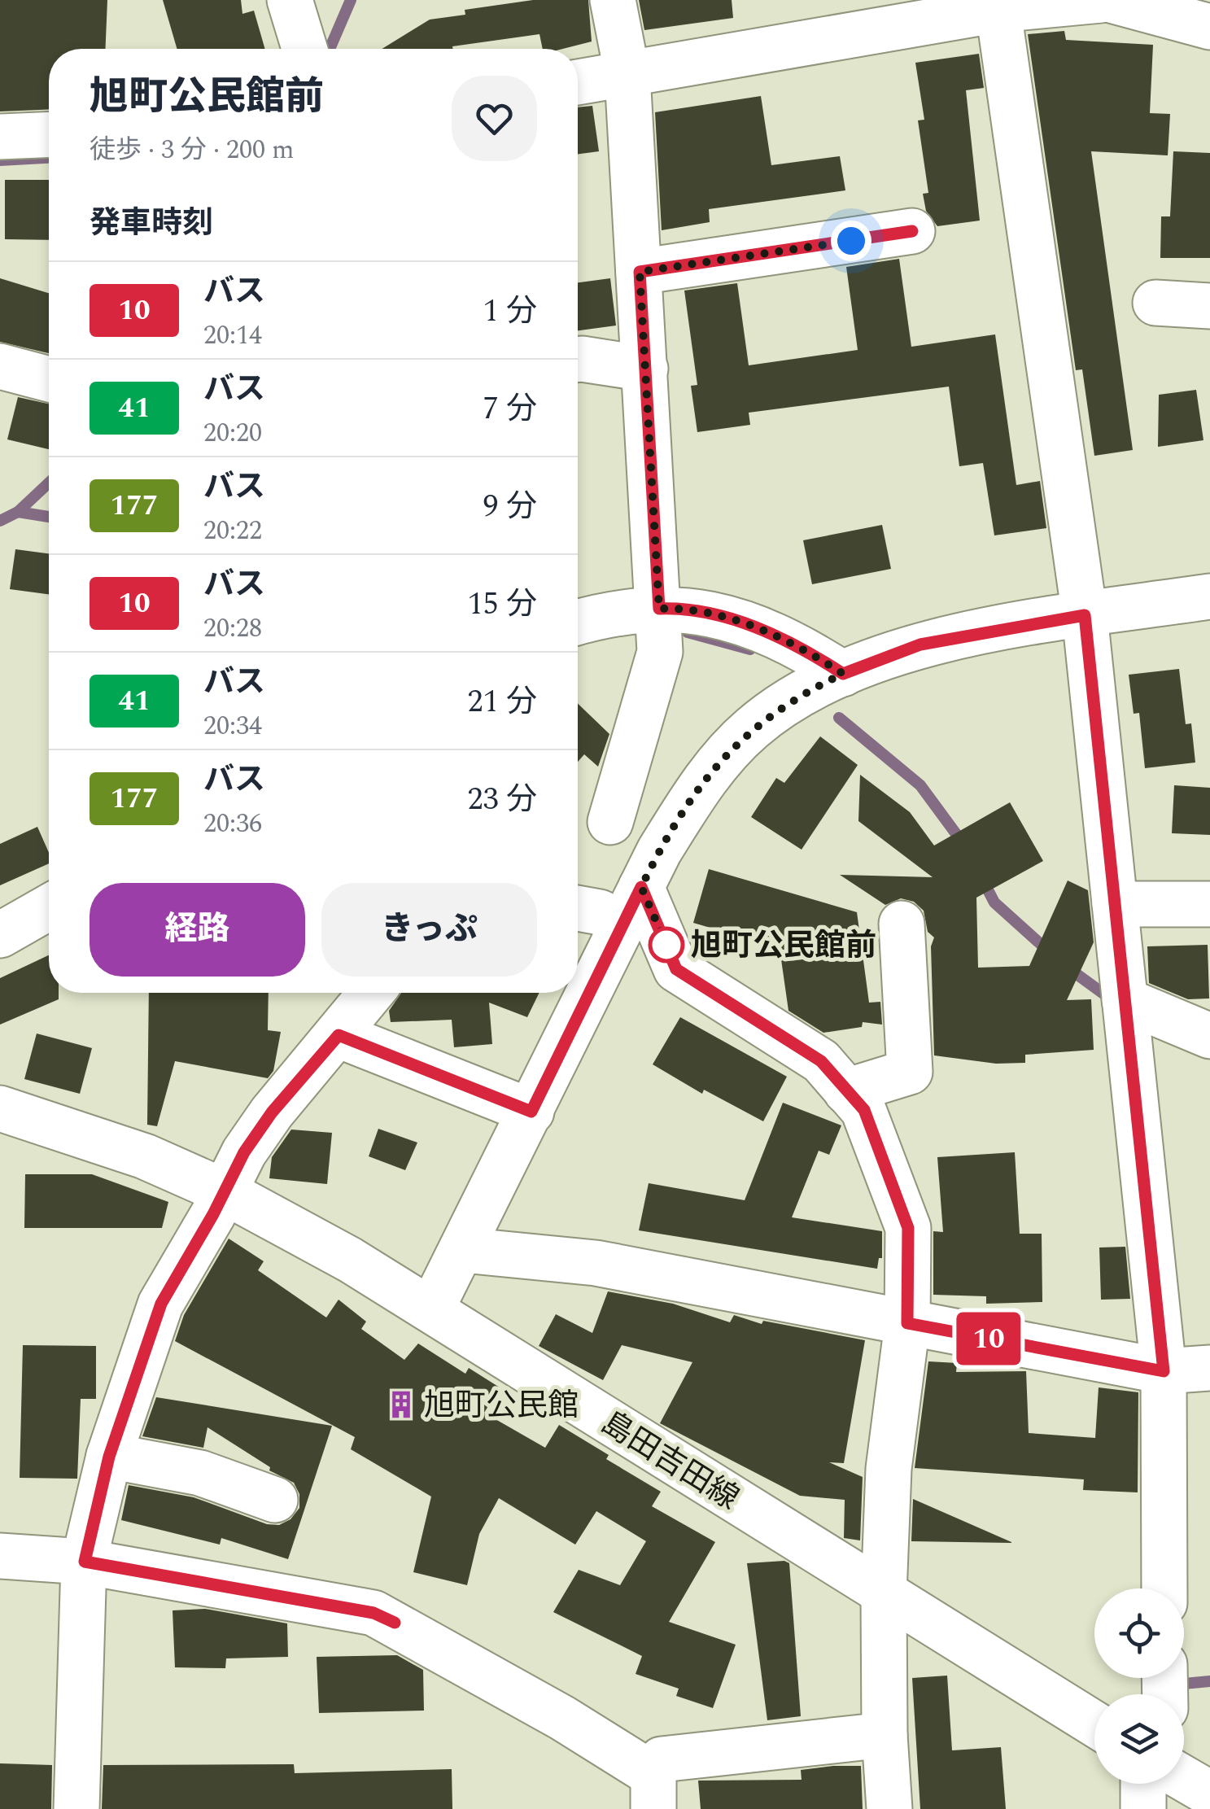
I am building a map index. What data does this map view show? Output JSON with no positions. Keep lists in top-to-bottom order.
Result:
{
  "streets": {
    "street": ["島田吉田線"]
  },
  "places": {
    "other": ["旭町公民館前"],
    "building": ["旭町公民館"]
  },
  "lines": ["bus line 10"],
  "page": {
    "on_map": "10",
    "heading": [
      ["旭町公民館前", "徒歩 · 3 分 · 200 m"],
      "発車時刻"
    ],
    "list": [
      {
        "mark": "10",
        "name": "バス",
        "note": "20:14",
        "value": "1 分"
      },
      {
        "mark": "41",
        "name": "バス",
        "note": "20:20",
        "value": "7 分"
      },
      {
        "mark": "177",
        "name": "バス",
        "note": "20:22",
        "value": "9 分"
      },
      {
        "mark": "10",
        "name": "バス",
        "note": "20:28",
        "value": "15 分"
      },
      {
        "mark": "41",
        "name": "バス",
        "note": "20:34",
        "value": "21 分"
      },
      {
        "mark": "177",
        "name": "バス",
        "note": "20:36",
        "value": "23 分"
      }
    ],
    "buttons": ["経路", "きっぷ"]
  }
}
